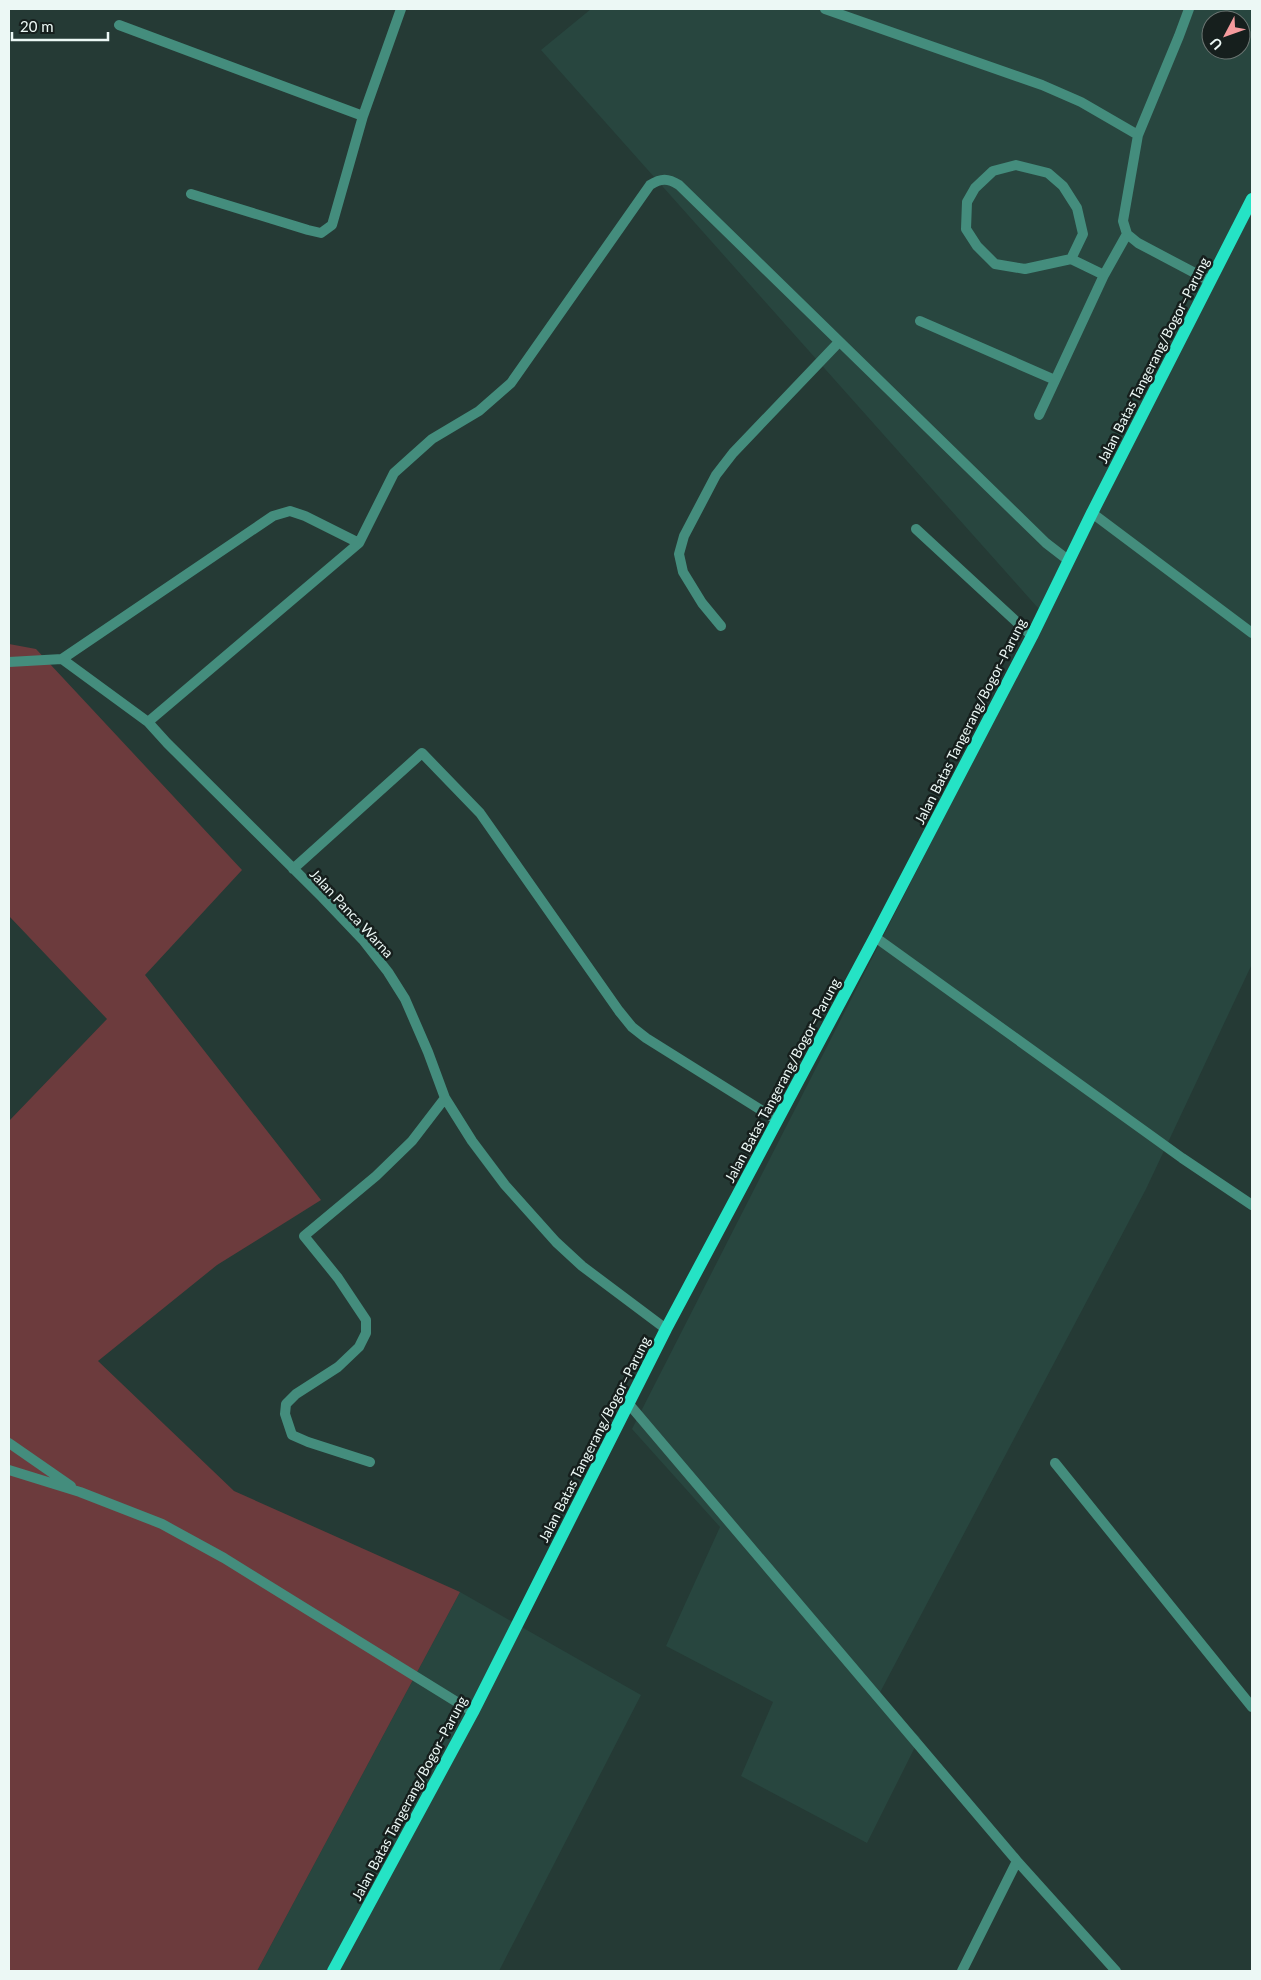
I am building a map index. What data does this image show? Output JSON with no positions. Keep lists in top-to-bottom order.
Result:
{
  "streets": {
    "main road": ["Jalan Batas Tangerang/Bogor–Parung"],
    "street": ["Jalan Panca Warna"]
  },
  "crossings": [
    ["Jalan Batas Tangerang/Bogor–Parung", "Jalan Panca Warna"]
  ],
  "scale_bar": "20 m",
  "north": "bottom left"
}
